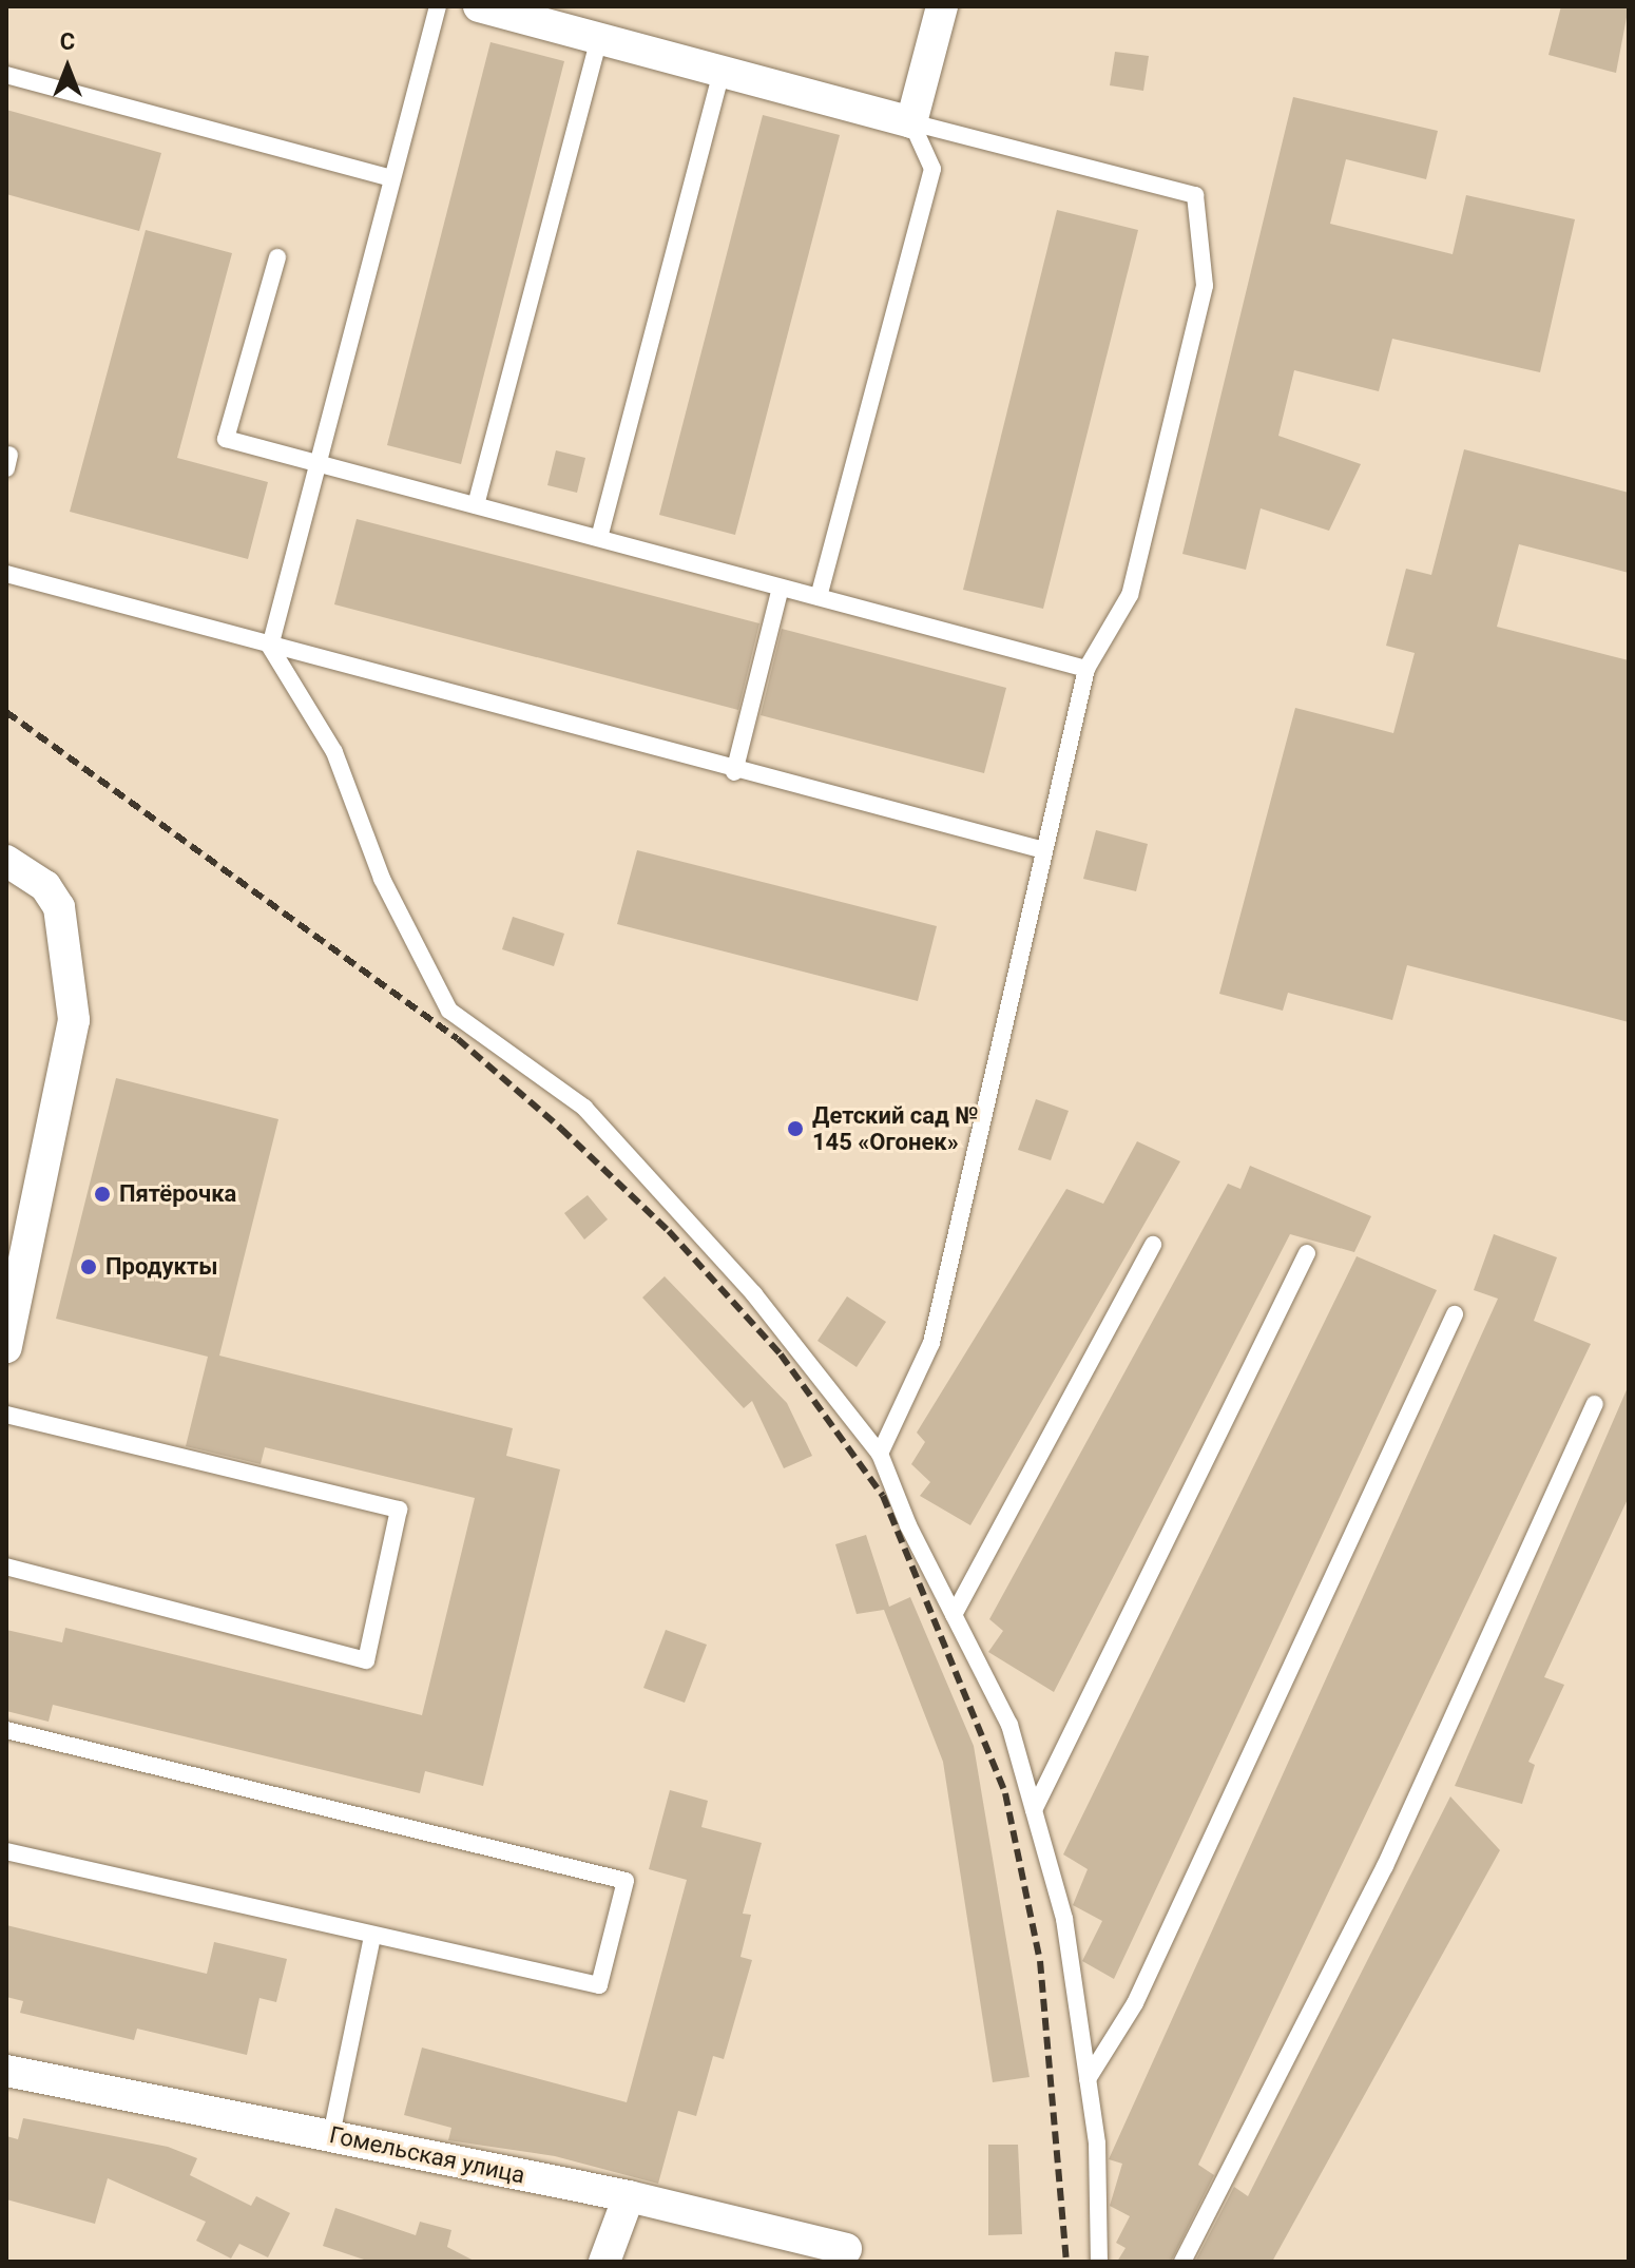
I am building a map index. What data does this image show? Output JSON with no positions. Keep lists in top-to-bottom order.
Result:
{
  "streets": {
    "street": ["Гомельская улица"]
  },
  "places": ["Детский сад № 145 «Огонек»", "Пятёрочка", "Продукты"],
  "north": "top"
}
